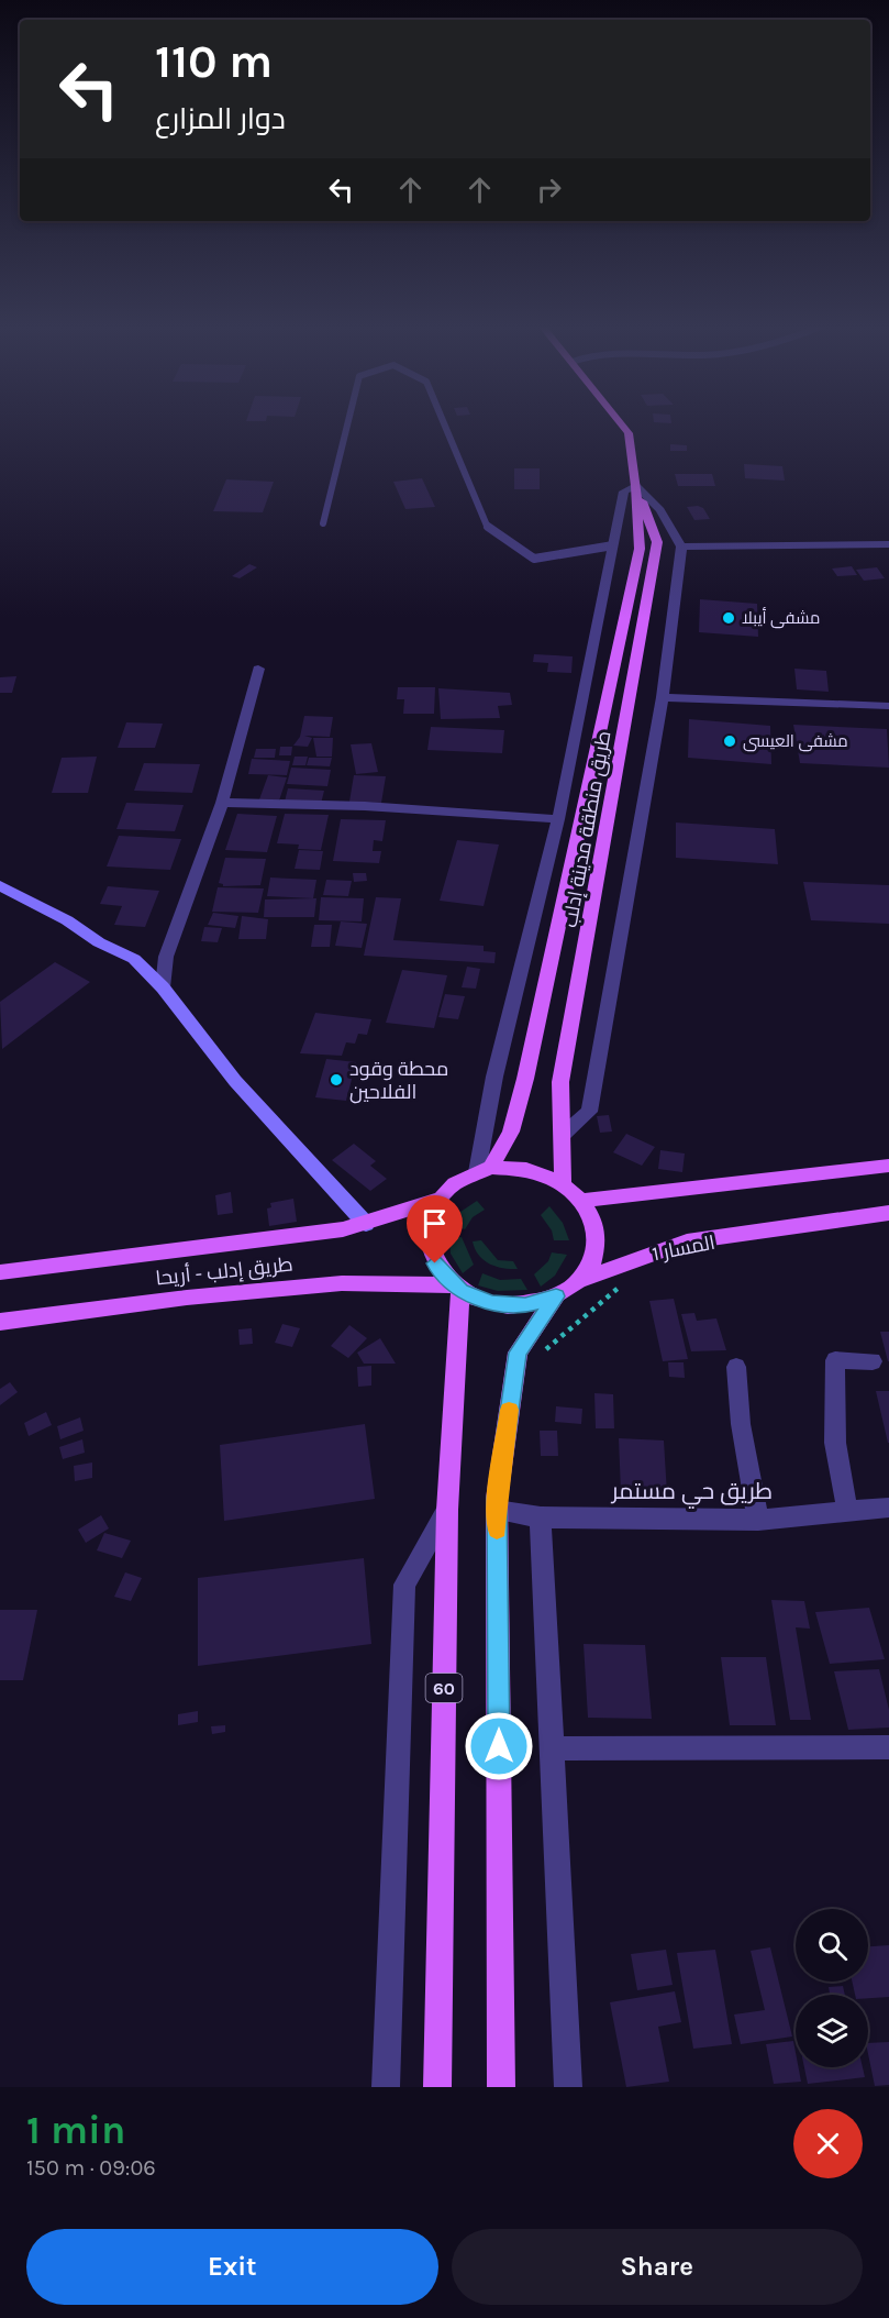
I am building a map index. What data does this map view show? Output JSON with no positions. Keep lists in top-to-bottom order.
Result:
{
  "streets": {
    "main road": ["طريق منطقة مدينة إدلب", "طريق إدلب - أريحا", "60"],
    "street": ["طريق حي مستمر"],
    "path": ["المسار 1"]
  },
  "crossings": [
    ["طريق منطقة مدينة إدلب", "طريق إدلب - أريحا"],
    ["طريق منطقة مدينة إدلب", "60"],
    ["طريق إدلب - أريحا", "60"]
  ],
  "places": ["مشفى أيبلا", "مشفى العيسى", "محطة وقود الفلاحين"],
  "page": {
    "turn": ["110 m", "دوار المزارع"],
    "heading": ["1 min", "150 m · 09:06"],
    "buttons": ["Exit", "Share"]
  }
}
